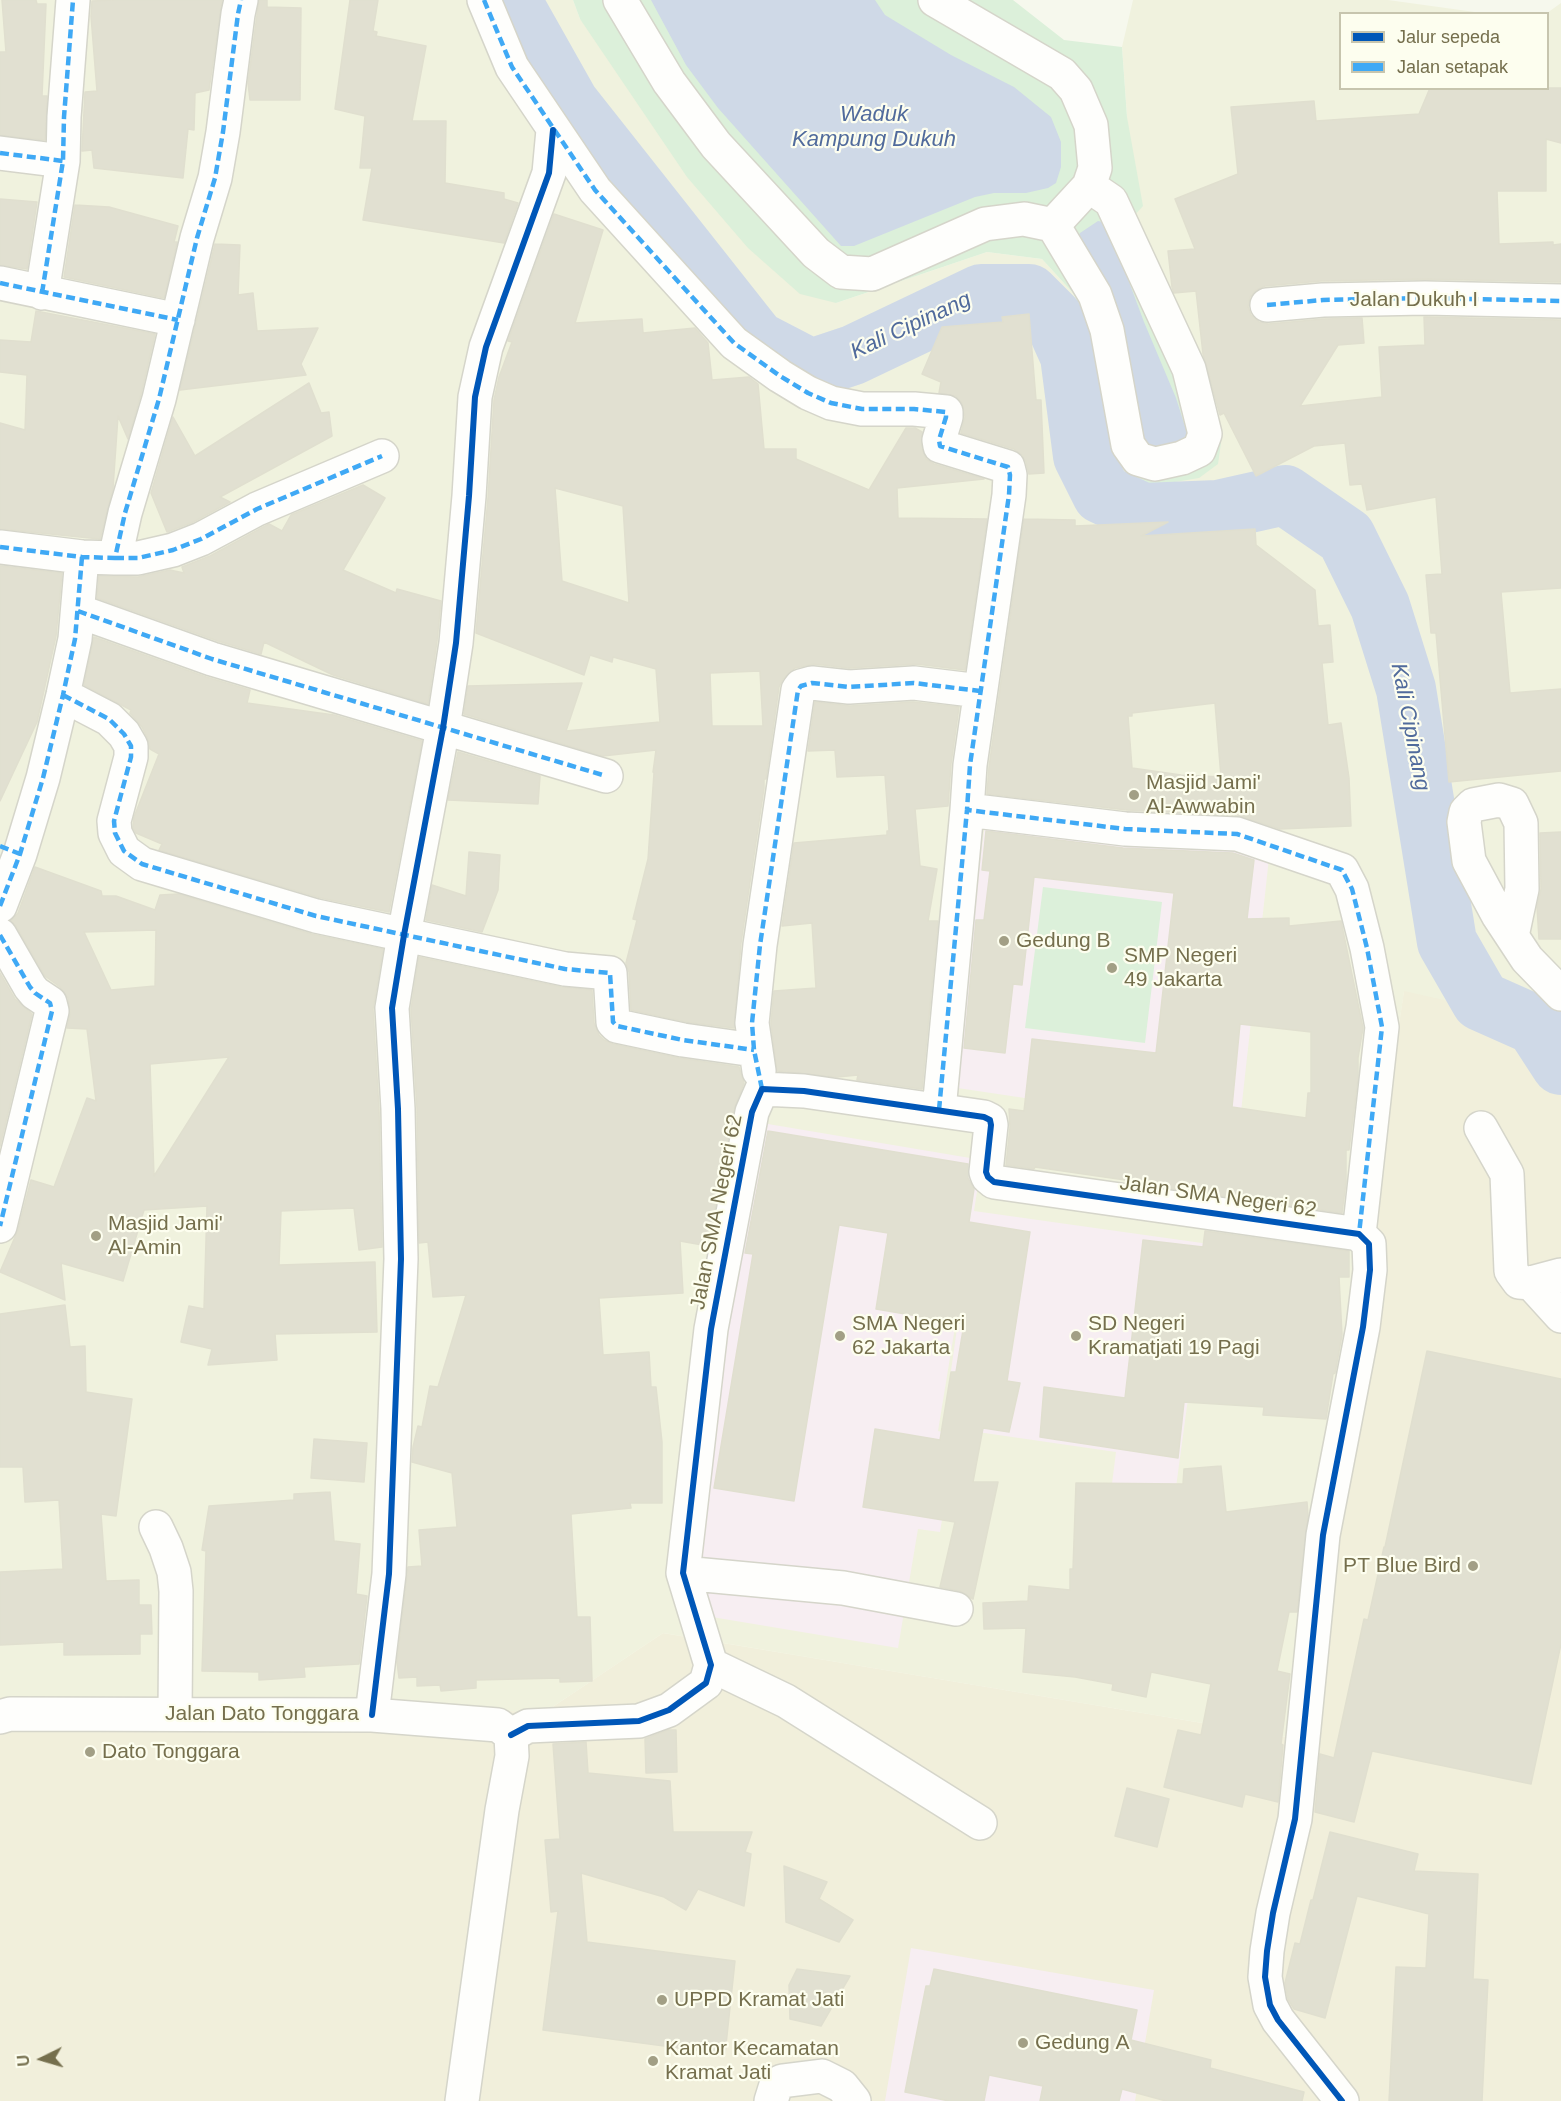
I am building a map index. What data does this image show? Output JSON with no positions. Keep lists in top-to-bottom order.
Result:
{
  "streets": {
    "street": ["Jalan Dukuh I", "Jalan SMA Negeri 62", "Jalan Dato Tonggara"]
  },
  "water": ["Waduk Kampung Dukuh", "Kali Cipinang"],
  "places": [
    "Masjid Jami' Al-Awwabin",
    "Gedung B",
    "SMP Negeri 49 Jakarta",
    "Masjid Jami' Al-Amin",
    "SMA Negeri 62 Jakarta",
    "SD Negeri Kramatjati 19 Pagi",
    "PT Blue Bird",
    "Dato Tonggara",
    "UPPD Kramat Jati",
    "Gedung A",
    "Kantor Kecamatan Kramat Jati"
  ],
  "legend": ["Jalur sepeda", "Jalan setapak"],
  "north": "left"
}
